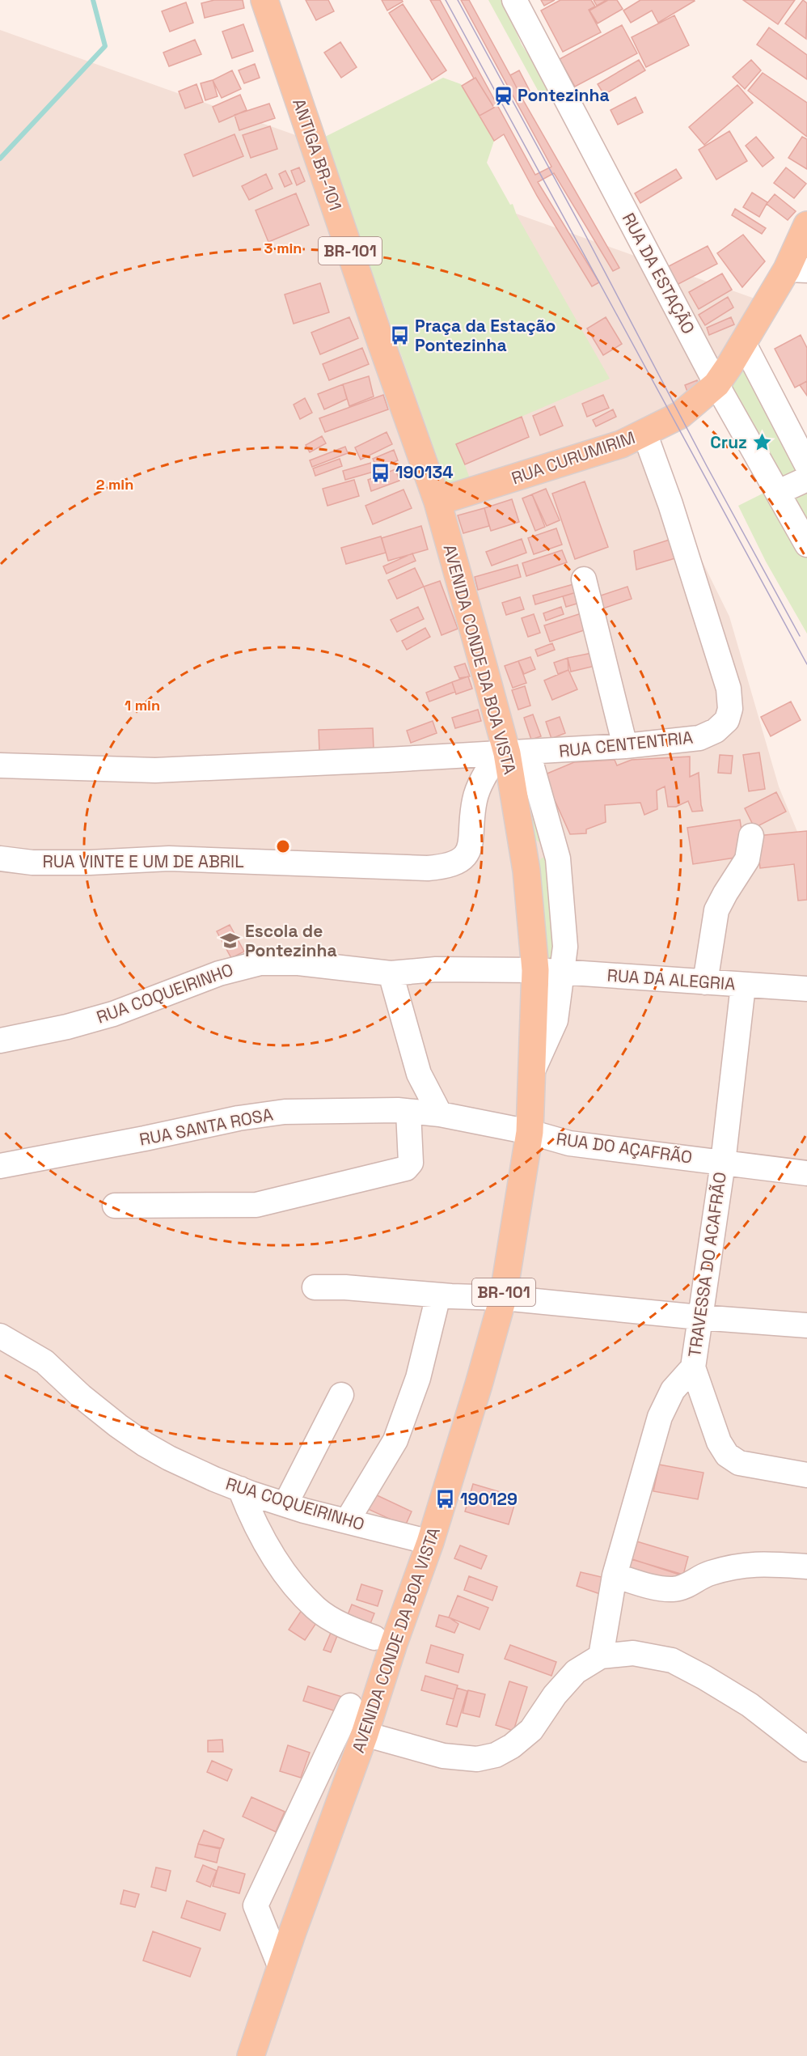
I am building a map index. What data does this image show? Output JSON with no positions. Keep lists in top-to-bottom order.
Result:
{
  "streets": {
    "main road": [
      "ANTIGA BR-101",
      "BR-101",
      "RUA CURUMIRIM",
      "AVENIDA CONDE DA BOA VISTA"
    ],
    "street": [
      "RUA DA ESTAÇÃO",
      "RUA CENTENTRIA",
      "RUA VINTE E UM DE ABRIL",
      "RUA DA ALEGRIA",
      "RUA COQUEIRINHO",
      "RUA SANTA ROSA",
      "RUA DO AÇAFRÃO",
      "TRAVESSA DO ACAFRÃO"
    ]
  },
  "crossings": [
    ["ANTIGA BR-101", "RUA CURUMIRIM"],
    ["ANTIGA BR-101", "AVENIDA CONDE DA BOA VISTA"],
    ["RUA DA ESTAÇÃO", "RUA CURUMIRIM"],
    ["RUA CURUMIRIM", "AVENIDA CONDE DA BOA VISTA"],
    ["RUA CURUMIRIM", "RUA CENTENTRIA"],
    ["AVENIDA CONDE DA BOA VISTA", "RUA CENTENTRIA"],
    ["AVENIDA CONDE DA BOA VISTA", "RUA VINTE E UM DE ABRIL"],
    ["AVENIDA CONDE DA BOA VISTA", "RUA DA ALEGRIA"],
    ["AVENIDA CONDE DA BOA VISTA", "RUA COQUEIRINHO"],
    ["AVENIDA CONDE DA BOA VISTA", "RUA SANTA ROSA"],
    ["AVENIDA CONDE DA BOA VISTA", "RUA DO AÇAFRÃO"],
    ["RUA CENTENTRIA", "RUA VINTE E UM DE ABRIL"],
    ["RUA DA ALEGRIA", "RUA COQUEIRINHO"],
    ["RUA DA ALEGRIA", "TRAVESSA DO ACAFRÃO"],
    ["RUA SANTA ROSA", "RUA DO AÇAFRÃO"],
    ["RUA DO AÇAFRÃO", "TRAVESSA DO ACAFRÃO"]
  ],
  "places": {
    "station": ["Pontezinha"],
    "bus stop": ["Praça da Estação Pontezinha", "190134", "190129"],
    "place": ["Cruz"],
    "school or university": ["Escola de Pontezinha"]
  },
  "rings": ["3 min", "2 min", "1 min"]
}
